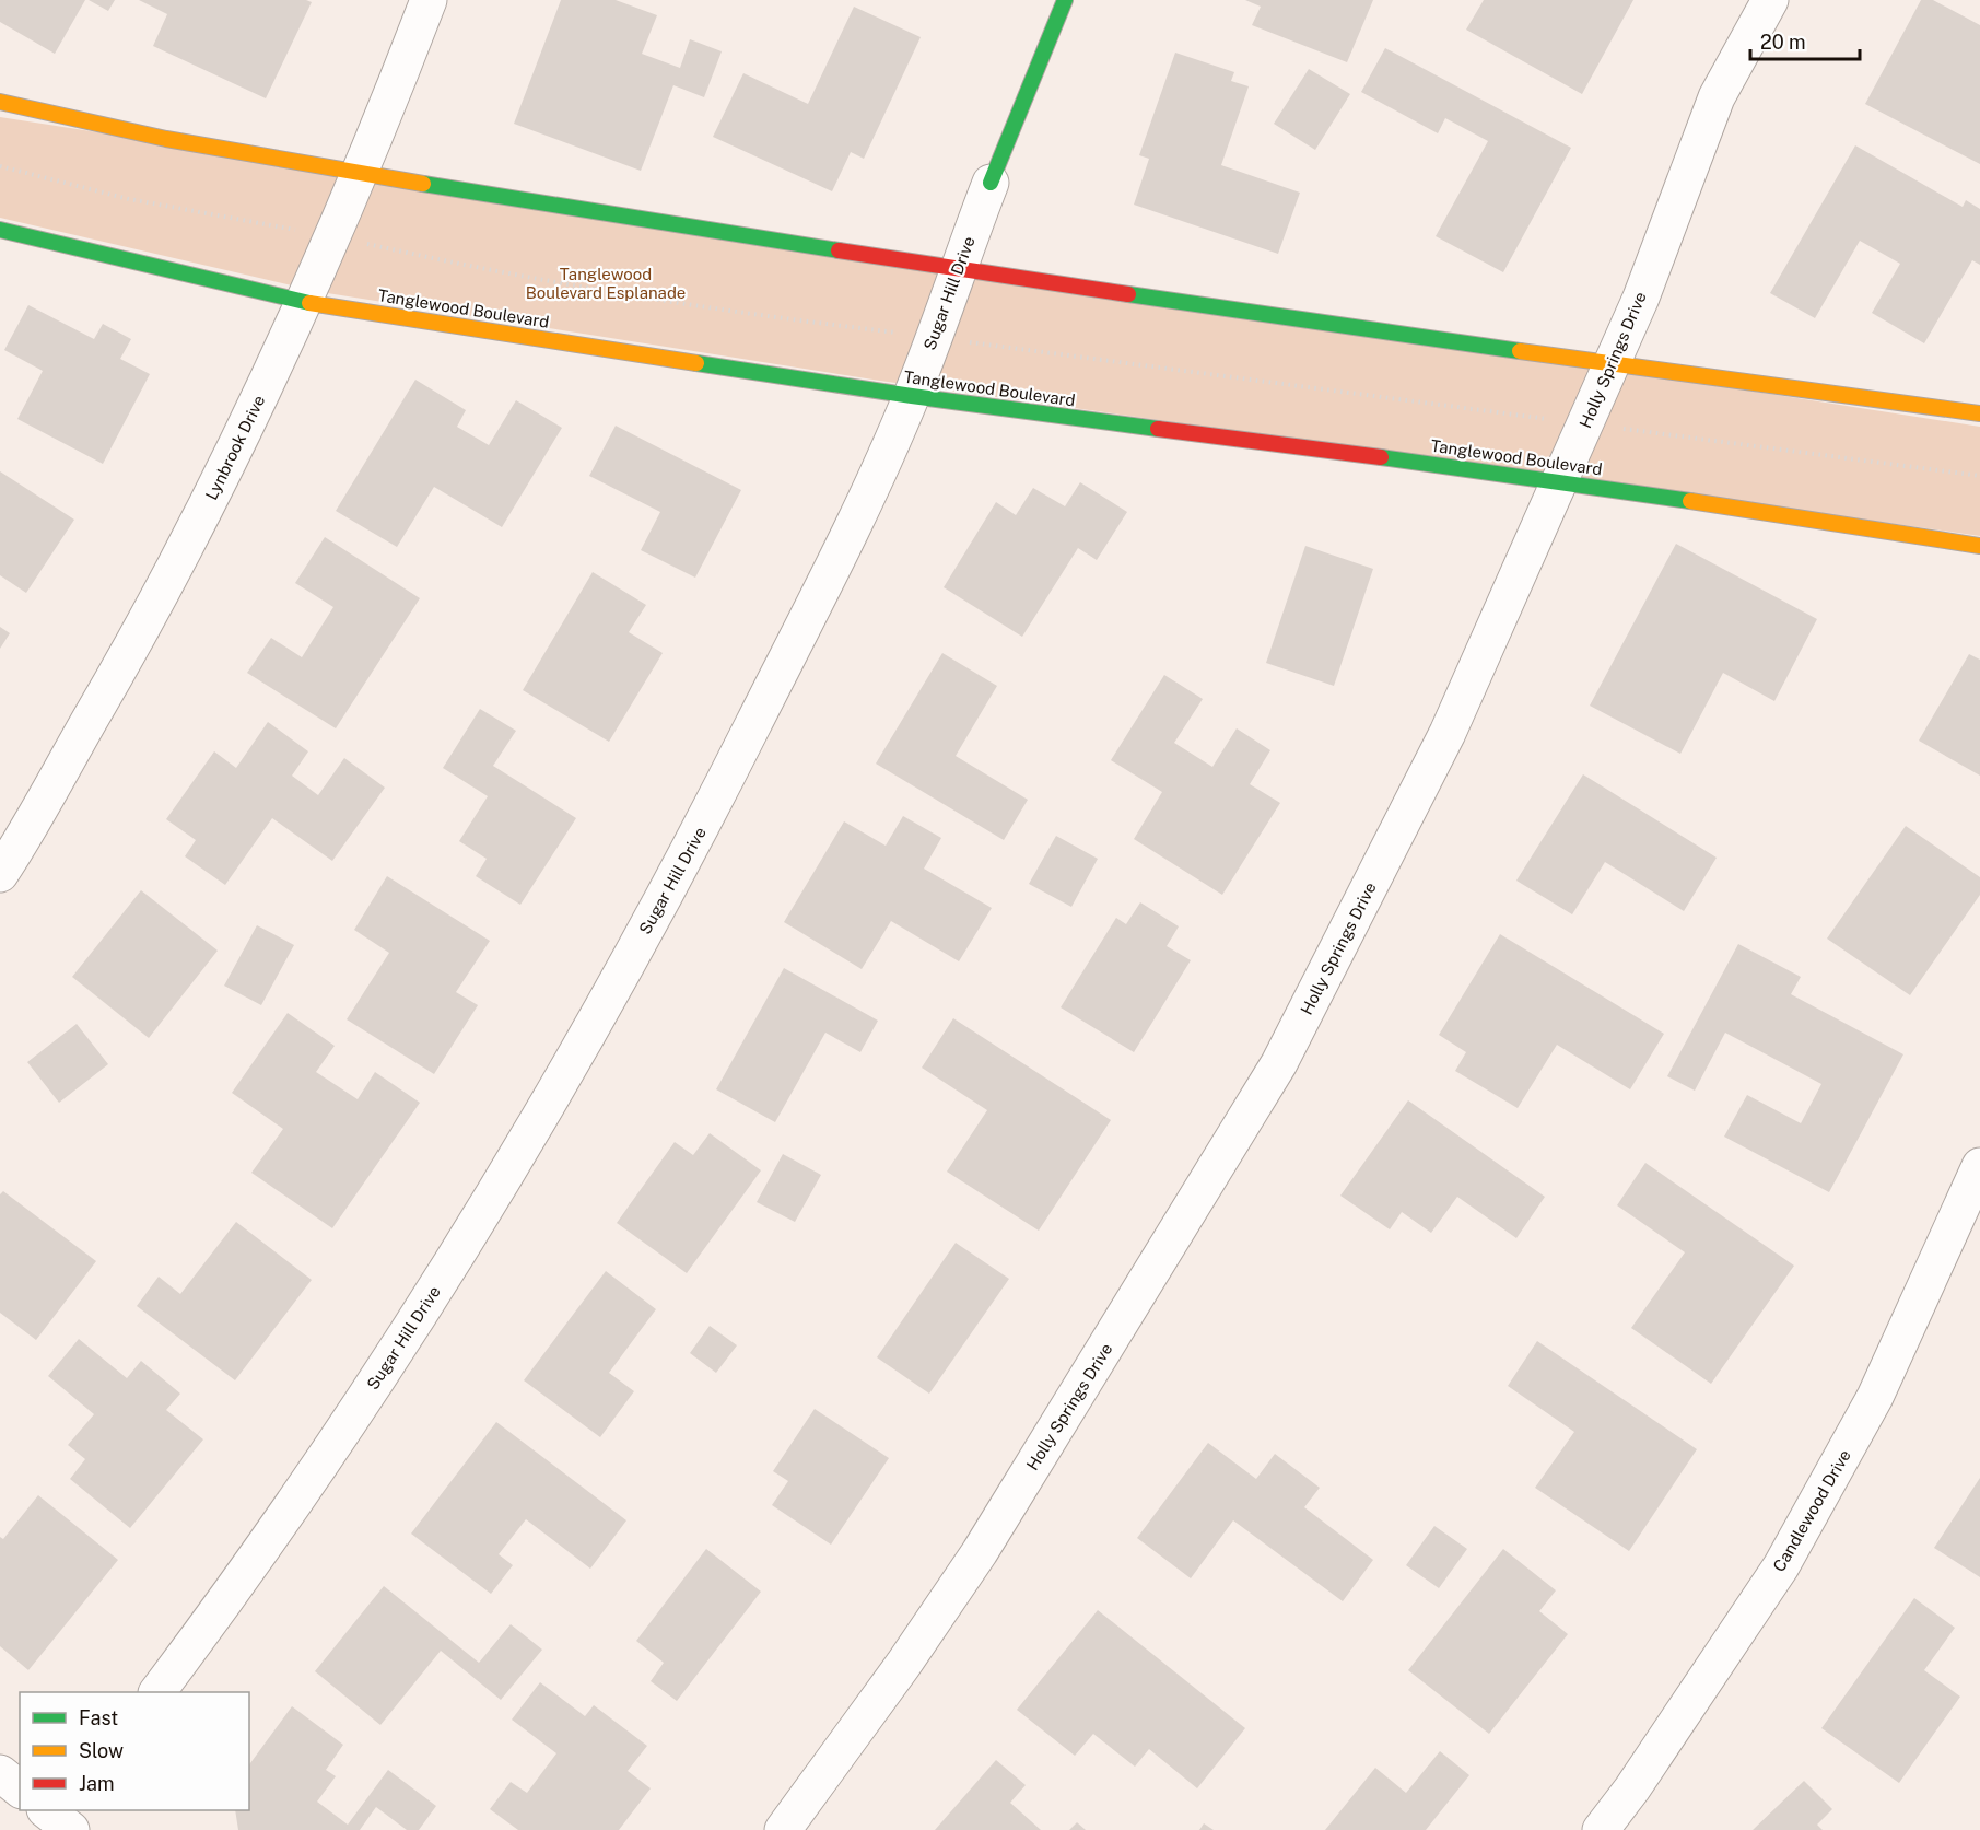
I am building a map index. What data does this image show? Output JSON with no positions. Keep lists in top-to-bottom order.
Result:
{
  "streets": {
    "street": [
      "Sugar Hill Drive",
      "Tanglewood Boulevard",
      "Holly Springs Drive",
      "Lynbrook Drive",
      "Candlewood Drive"
    ]
  },
  "crossings": [
    ["Sugar Hill Drive", "Tanglewood Boulevard"],
    ["Tanglewood Boulevard", "Holly Springs Drive"],
    ["Tanglewood Boulevard", "Lynbrook Drive"]
  ],
  "parks": ["Tanglewood Boulevard Esplanade"],
  "legend": ["Fast", "Slow", "Jam"],
  "scale_bar": "20 m"
}
